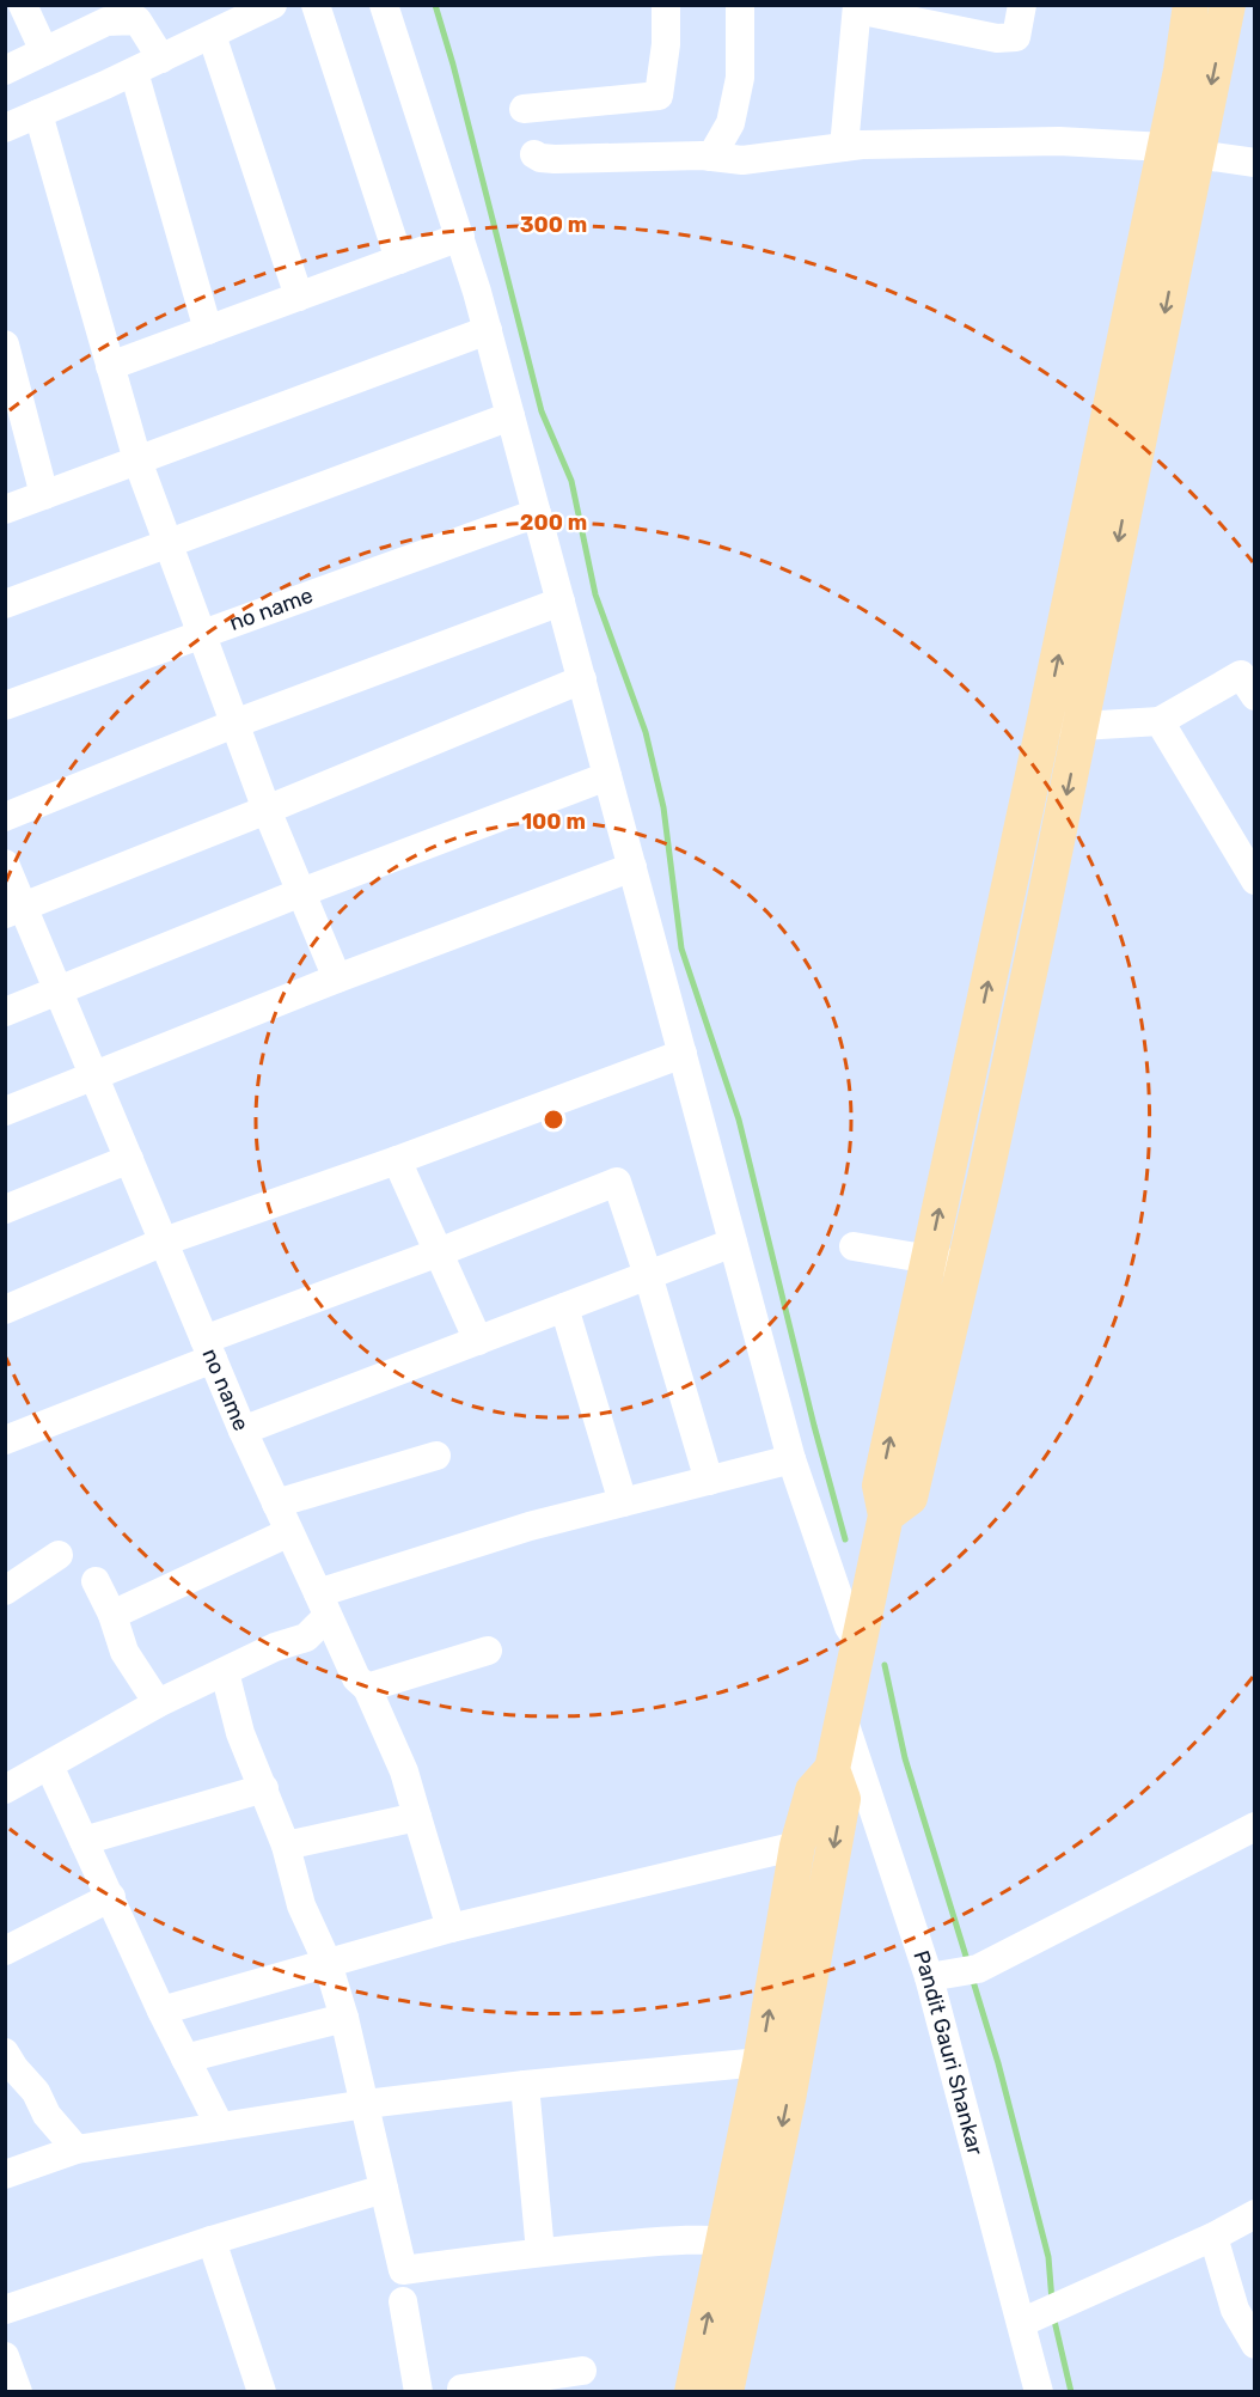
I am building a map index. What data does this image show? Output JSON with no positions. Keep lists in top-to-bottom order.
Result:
{
  "streets": {
    "street": ["no name", "Pandit Gauri Shankar"]
  },
  "rings": ["300 m", "200 m", "100 m"]
}
